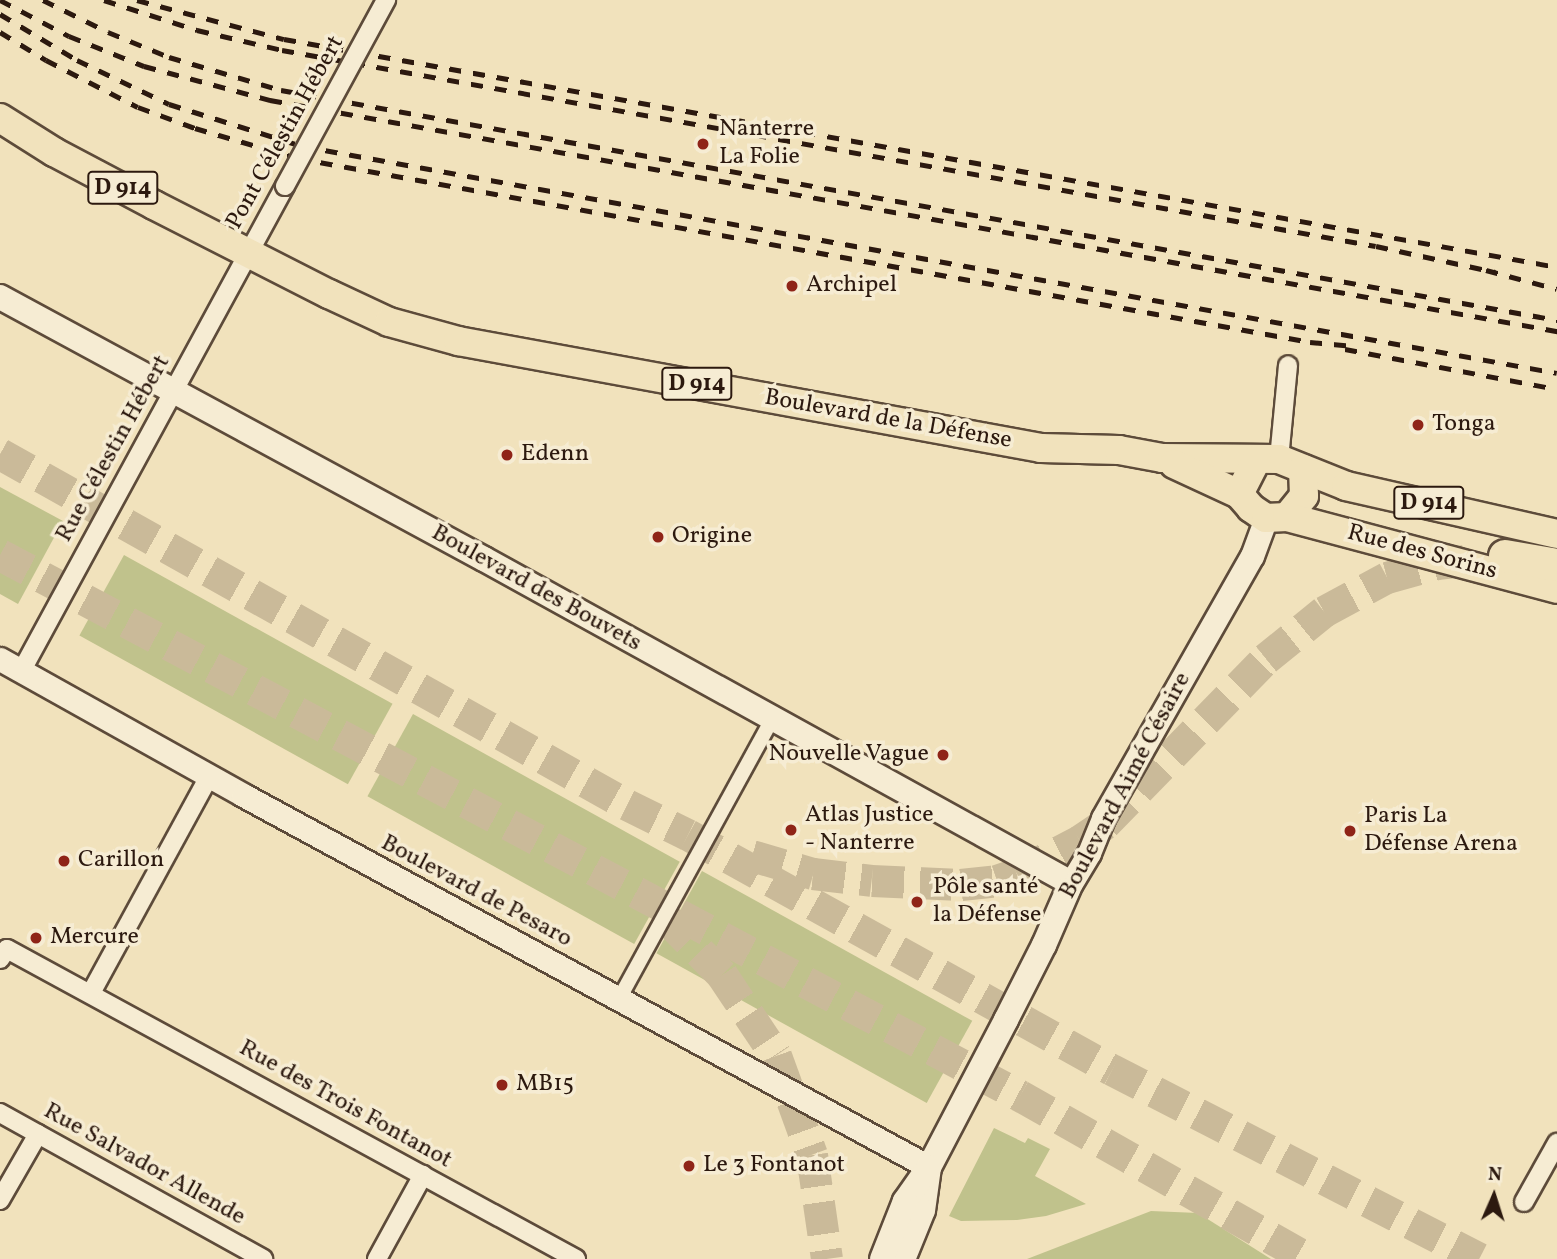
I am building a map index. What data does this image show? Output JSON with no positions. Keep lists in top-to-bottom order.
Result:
{
  "streets": {
    "main road": [
      "D 914",
      "Boulevard de la Défense",
      "Rue des Sorins",
      "Boulevard des Bouvets",
      "Boulevard Aimé Césaire"
    ],
    "street": [
      "Pont Célestin Hébert",
      "Rue Célestin Hébert",
      "Boulevard de Pesaro",
      "Rue des Trois Fontanot",
      "Rue Salvador Allende"
    ]
  },
  "crossings": [
    ["Pont Célestin Hébert", "Boulevard de la Défense"],
    ["Pont Célestin Hébert", "Rue Célestin Hébert"],
    ["Boulevard de la Défense", "Rue Célestin Hébert"],
    ["Boulevard de la Défense", "Rue des Sorins"],
    ["Boulevard de la Défense", "Boulevard Aimé Césaire"],
    ["Rue Célestin Hébert", "Boulevard des Bouvets"],
    ["Rue Célestin Hébert", "Boulevard de Pesaro"],
    ["Rue des Sorins", "Boulevard Aimé Césaire"],
    ["Boulevard des Bouvets", "Boulevard Aimé Césaire"],
    ["Boulevard Aimé Césaire", "Boulevard de Pesaro"]
  ],
  "places": [
    "Nanterre La Folie",
    "Archipel",
    "Tonga",
    "Edenn",
    "Origine",
    "Nouvelle Vague",
    "Atlas Justice - Nanterre",
    "Paris La Défense Arena",
    "Carillon",
    "Pôle santé la Défense",
    "Mercure",
    "MB15",
    "Le 3 Fontanot"
  ],
  "north": "top"
}
